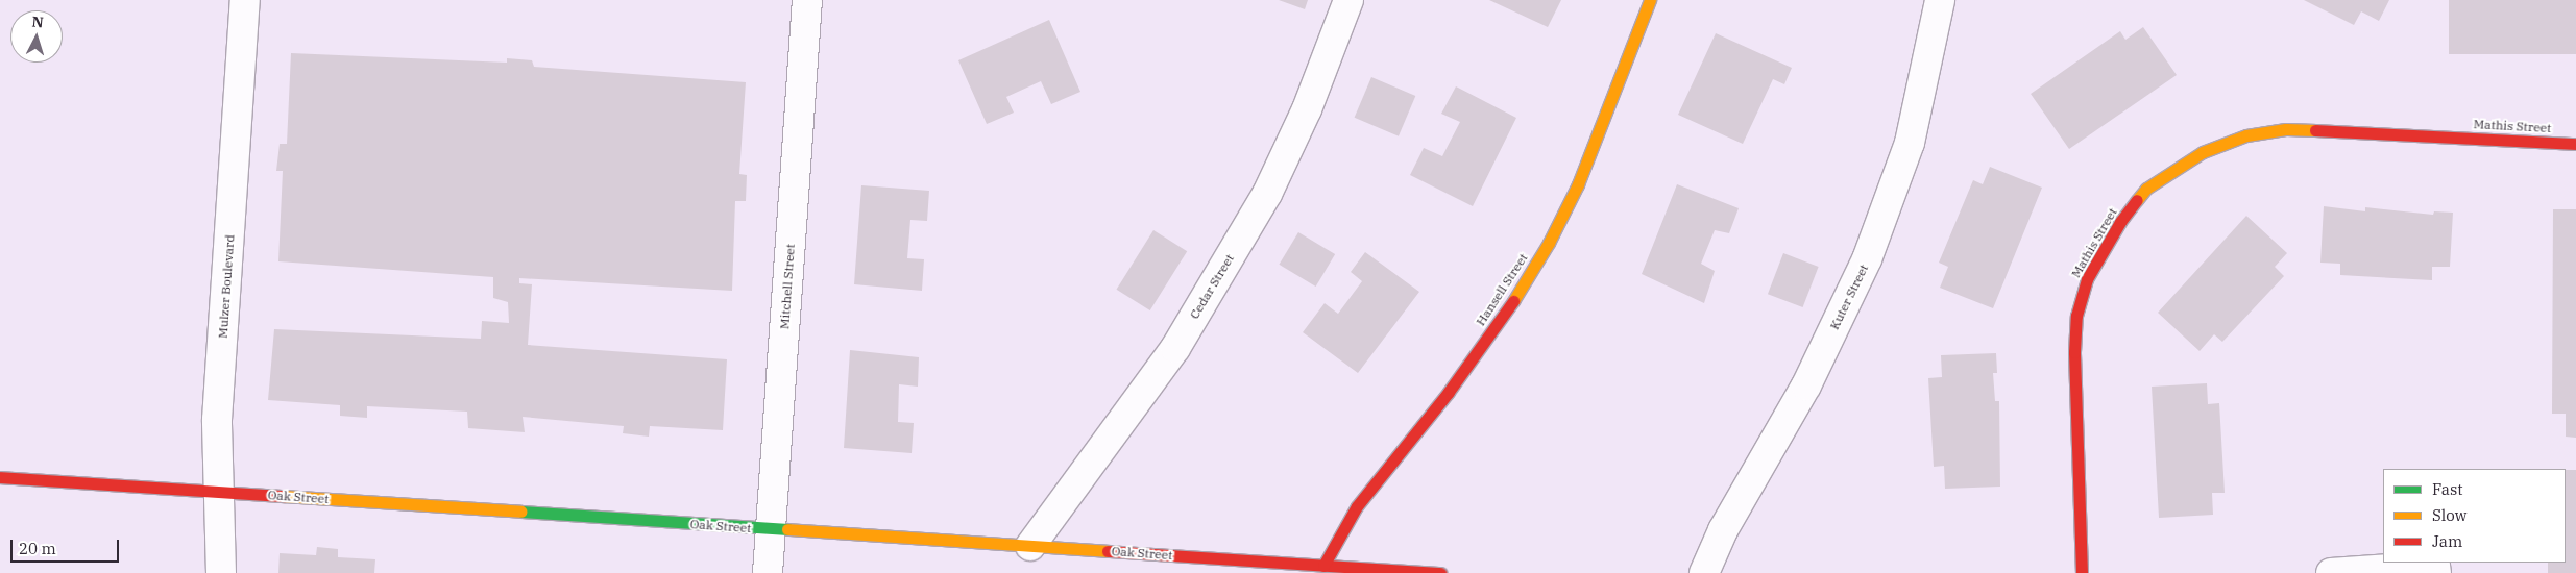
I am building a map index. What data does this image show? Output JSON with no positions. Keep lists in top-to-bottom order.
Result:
{
  "streets": {
    "street": [
      "Mathis Street",
      "Mulzer Boulevard",
      "Mitchell Street",
      "Cedar Street",
      "Hansell Street",
      "Kuter Street",
      "Oak Street"
    ]
  },
  "crossings": [
    ["Mulzer Boulevard", "Oak Street"],
    ["Mitchell Street", "Oak Street"],
    ["Cedar Street", "Oak Street"],
    ["Hansell Street", "Oak Street"]
  ],
  "legend": ["Fast", "Slow", "Jam"],
  "scale_bar": "20 m",
  "north": "top"
}
